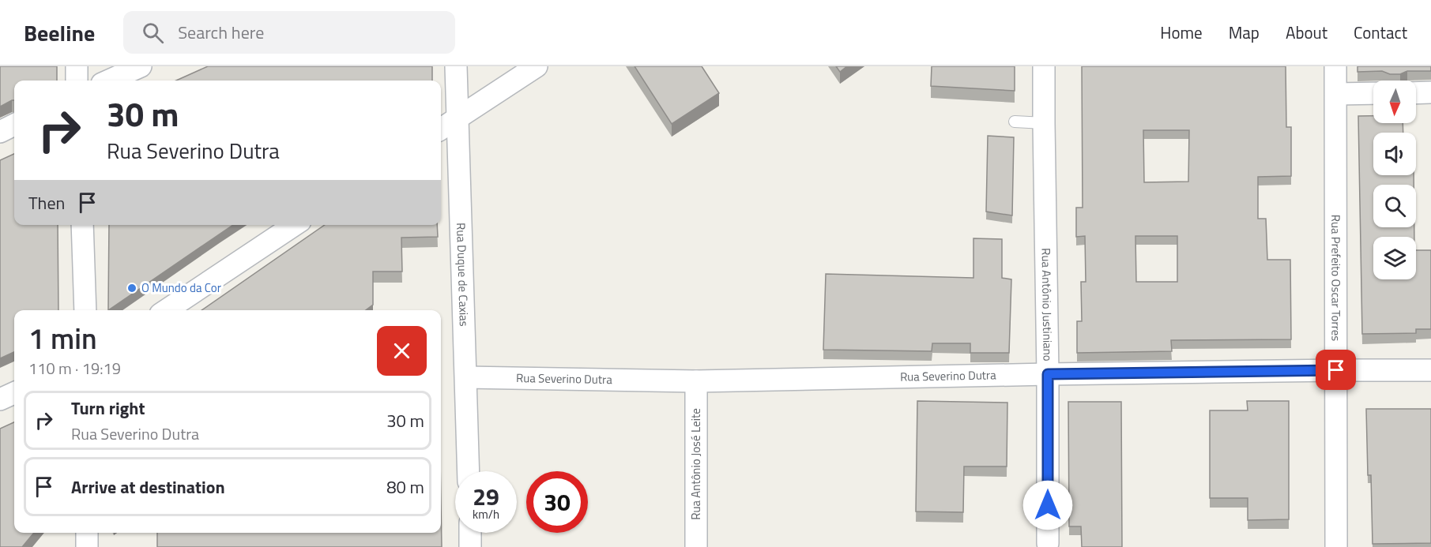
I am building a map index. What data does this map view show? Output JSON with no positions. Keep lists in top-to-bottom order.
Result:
{
  "streets": {
    "street": [
      "Rua Duque de Caxias",
      "Rua Prefeito Oscar Torres",
      "Rua Antônio Justiniano",
      "Rua Severino Dutra",
      "Rua Antônio José Leite"
    ]
  },
  "crossings": [
    ["Rua Duque de Caxias", "Rua Severino Dutra"],
    ["Rua Prefeito Oscar Torres", "Rua Severino Dutra"],
    ["Rua Antônio Justiniano", "Rua Severino Dutra"],
    ["Rua Severino Dutra", "Rua Antônio José Leite"]
  ],
  "places": ["O Mundo da Cor"],
  "north": "bottom",
  "page": {
    "header": "Beeline",
    "search": "Search here",
    "nav": [
      "Home",
      "Map",
      "About",
      "Contact"
    ],
    "turn": ["30 m", "Rua Severino Dutra"],
    "then": "Then",
    "heading": ["1 min", "110 m · 19:19"],
    "list": [
      {
        "name": "Turn right",
        "note": "Rua Severino Dutra",
        "value": "30 m"
      },
      {
        "name": "Arrive at destination",
        "value": "80 m"
      }
    ],
    "speed": "29 km/h",
    "limit": "30"
  }
}
